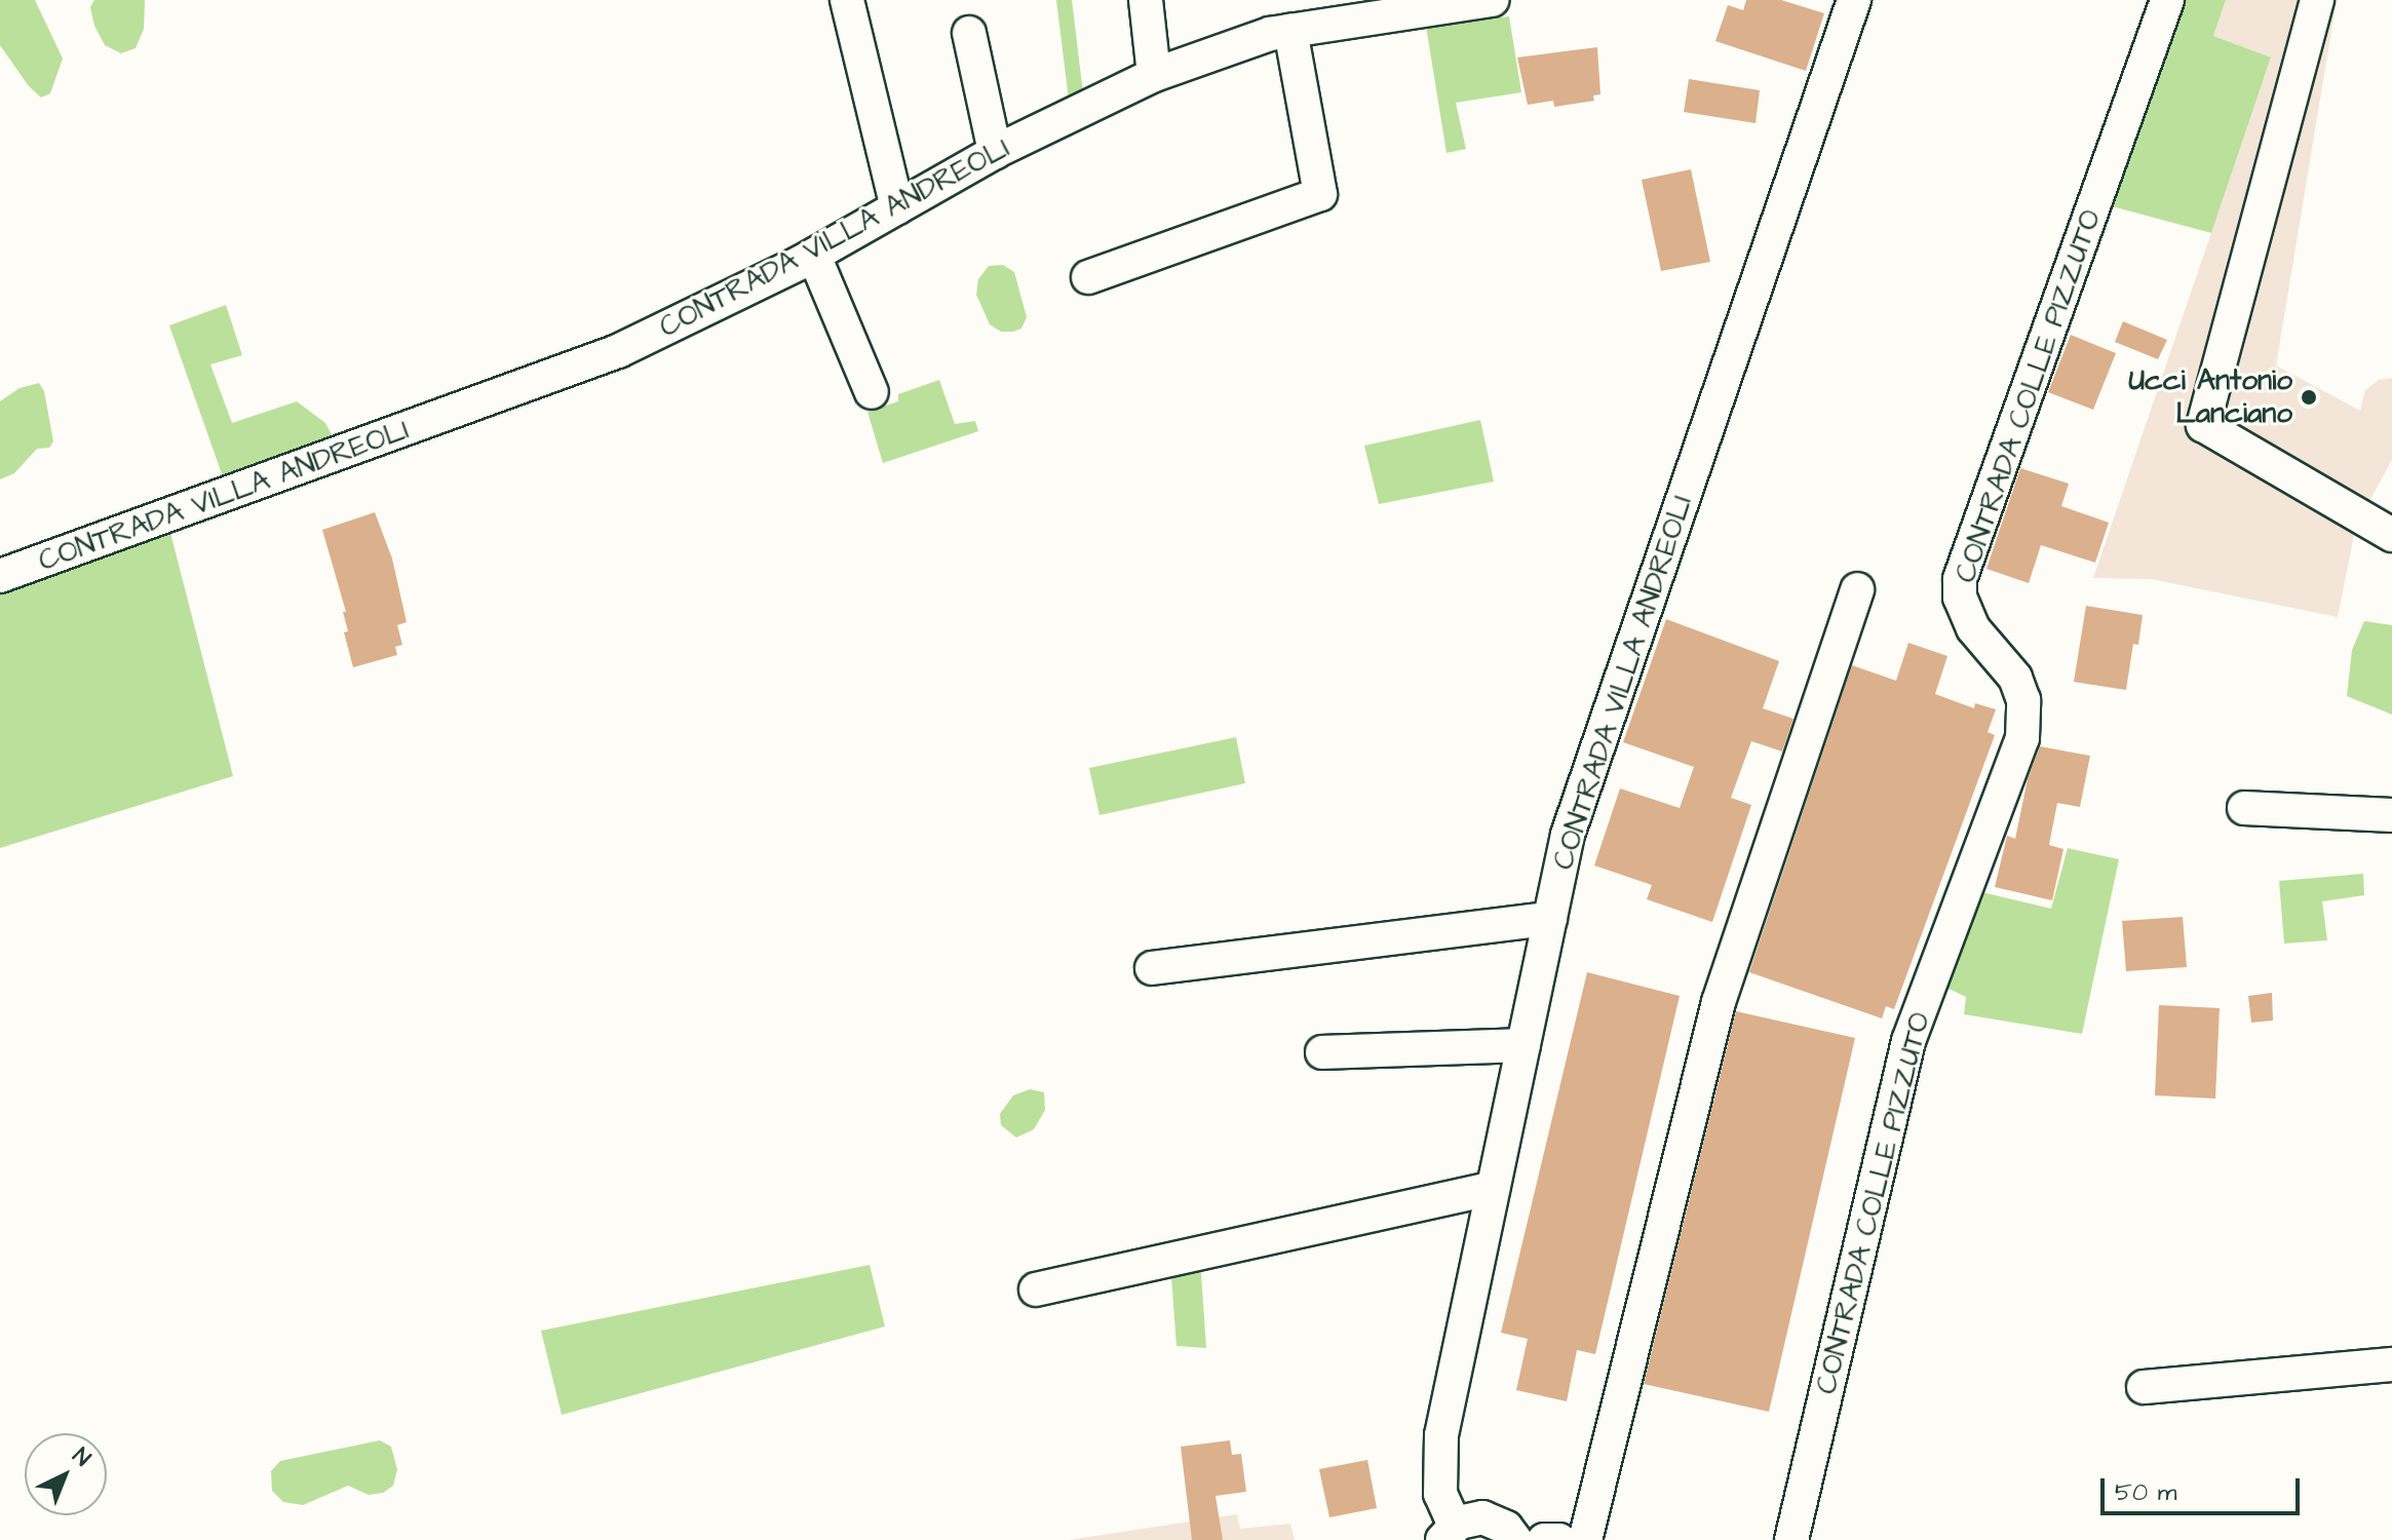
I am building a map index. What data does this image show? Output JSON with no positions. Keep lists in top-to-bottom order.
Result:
{
  "streets": {
    "street": ["CONTRADA VILLA ANDREOLI", "CONTRADA COLLE PIZZUTO"]
  },
  "places": ["Ucci Antonio Lanciano"],
  "scale_bar": "50 m",
  "north": "top right"
}
